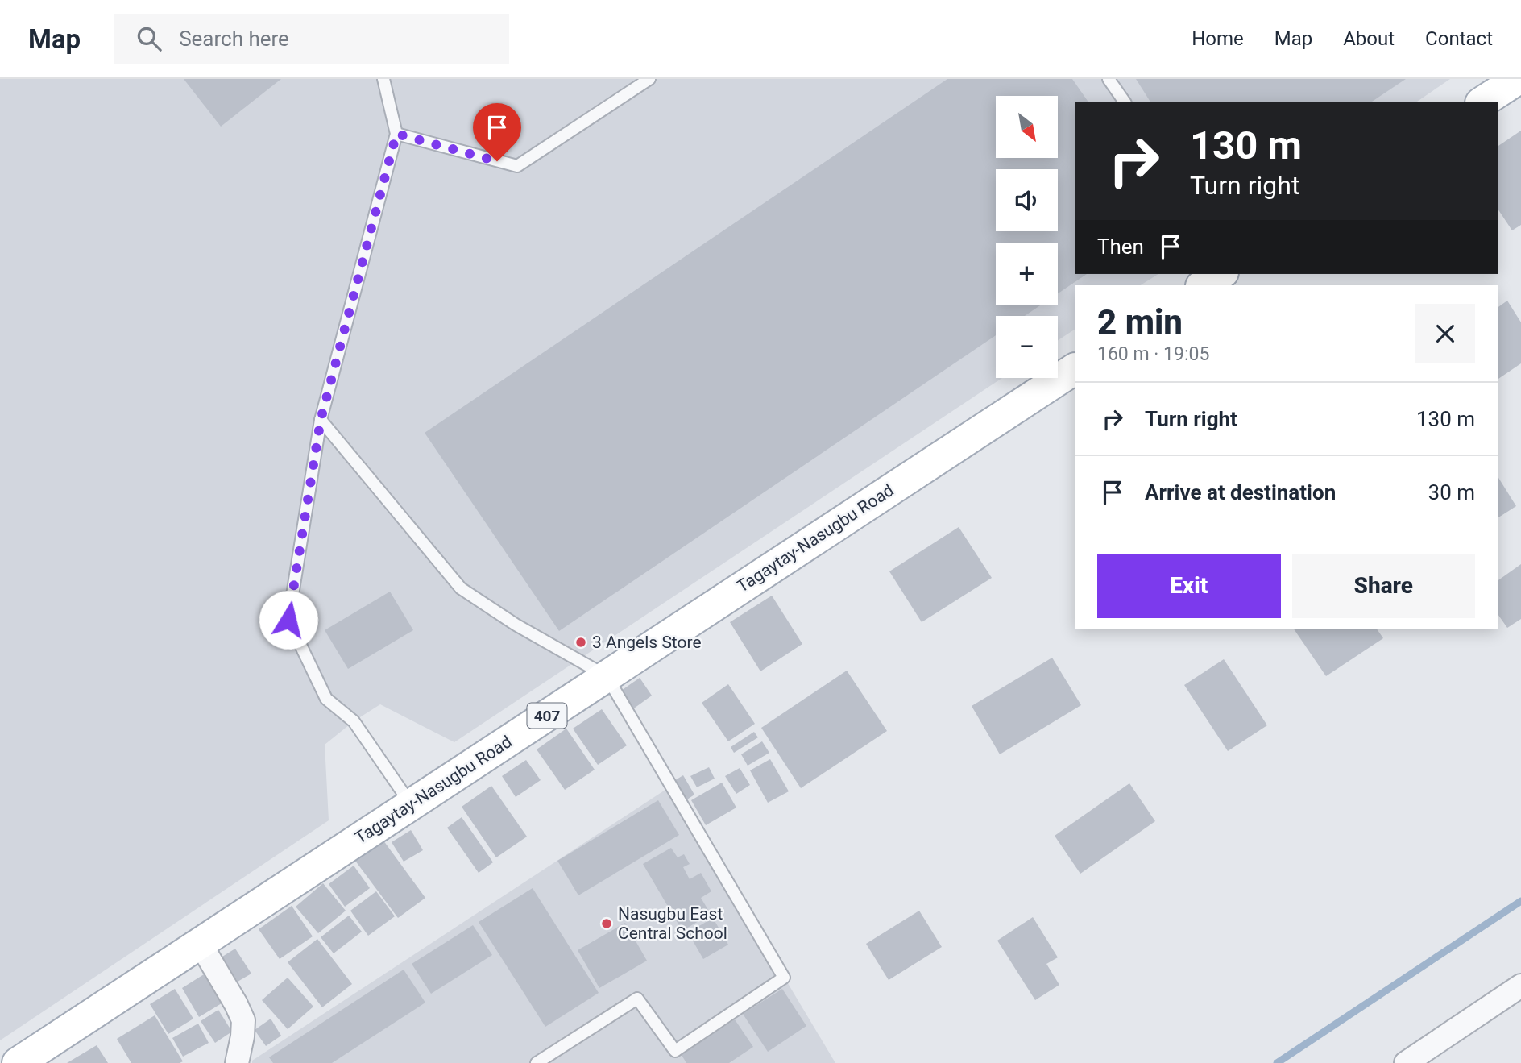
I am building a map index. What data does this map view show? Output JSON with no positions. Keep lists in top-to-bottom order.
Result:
{
  "streets": {
    "main road": ["Tagaytay-Nasugbu Road", "407"]
  },
  "places": ["3 Angels Store", "Nasugbu East Central School"],
  "north": "bottom right",
  "page": {
    "header": "Map",
    "search": "Search here",
    "nav": [
      "Home",
      "Map",
      "About",
      "Contact"
    ],
    "map_buttons": ["+", "−"],
    "turn": ["130 m", "Turn right"],
    "then": "Then",
    "heading": ["2 min", "160 m · 19:05"],
    "list": [
      {
        "name": "Turn right",
        "value": "130 m"
      },
      {
        "name": "Arrive at destination",
        "value": "30 m"
      }
    ],
    "buttons": ["Exit", "Share"]
  }
}
